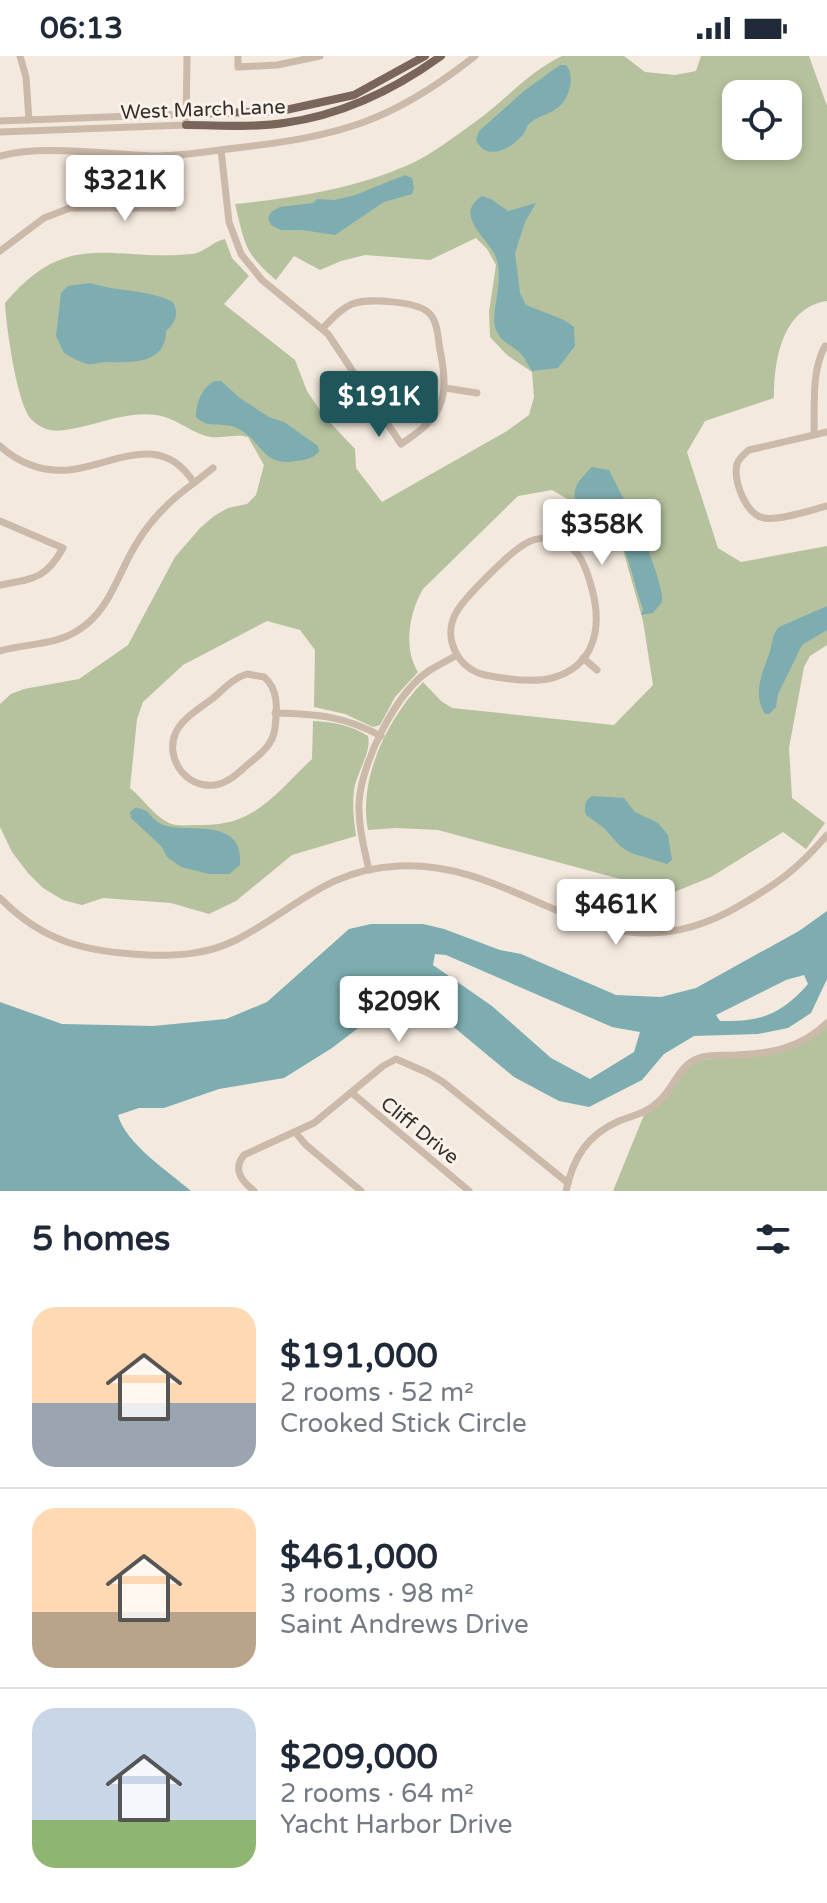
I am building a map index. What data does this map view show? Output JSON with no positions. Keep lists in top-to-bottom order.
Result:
{
  "streets": {
    "main road": ["West March Lane"],
    "street": ["Cliff Drive"]
  },
  "page": {
    "status": "06:13",
    "price": [
      "$321K",
      "$191K",
      "$358K",
      "$461K",
      "$209K"
    ],
    "heading": "5 homes",
    "list": [
      {
        "name": "$191,000",
        "note": "2 rooms · 52 m² · Crooked Stick Circle"
      },
      {
        "name": "$461,000",
        "note": "3 rooms · 98 m² · Saint Andrews Drive"
      },
      {
        "name": "$209,000",
        "note": "2 rooms · 64 m² · Yacht Harbor Drive"
      }
    ]
  }
}
